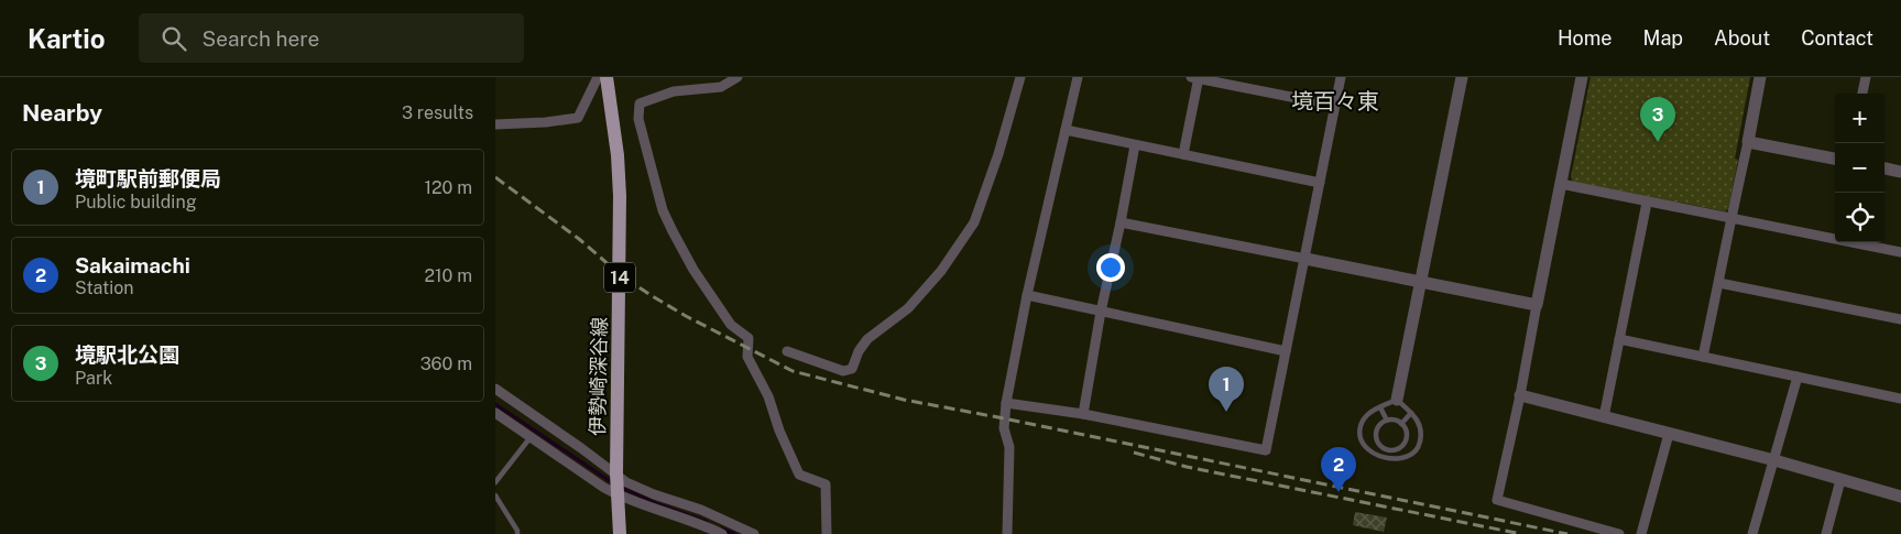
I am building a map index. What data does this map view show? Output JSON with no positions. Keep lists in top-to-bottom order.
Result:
{
  "streets": {
    "main road": ["14", "伊勢崎深谷線"]
  },
  "districts": ["境百々東"],
  "page": {
    "header": "Kartio",
    "search": "Search here",
    "nav": [
      "Home",
      "Map",
      "About",
      "Contact"
    ],
    "heading": ["Nearby", "3 results"],
    "map_buttons": ["+", "−"],
    "pins": ["3", "1", "2"],
    "list": [
      {
        "mark": "1",
        "name": "境町駅前郵便局",
        "note": "Public building",
        "value": "120 m"
      },
      {
        "mark": "2",
        "name": "Sakaimachi",
        "note": "Station",
        "value": "210 m"
      },
      {
        "mark": "3",
        "name": "境駅北公園",
        "note": "Park",
        "value": "360 m"
      }
    ]
  }
}
